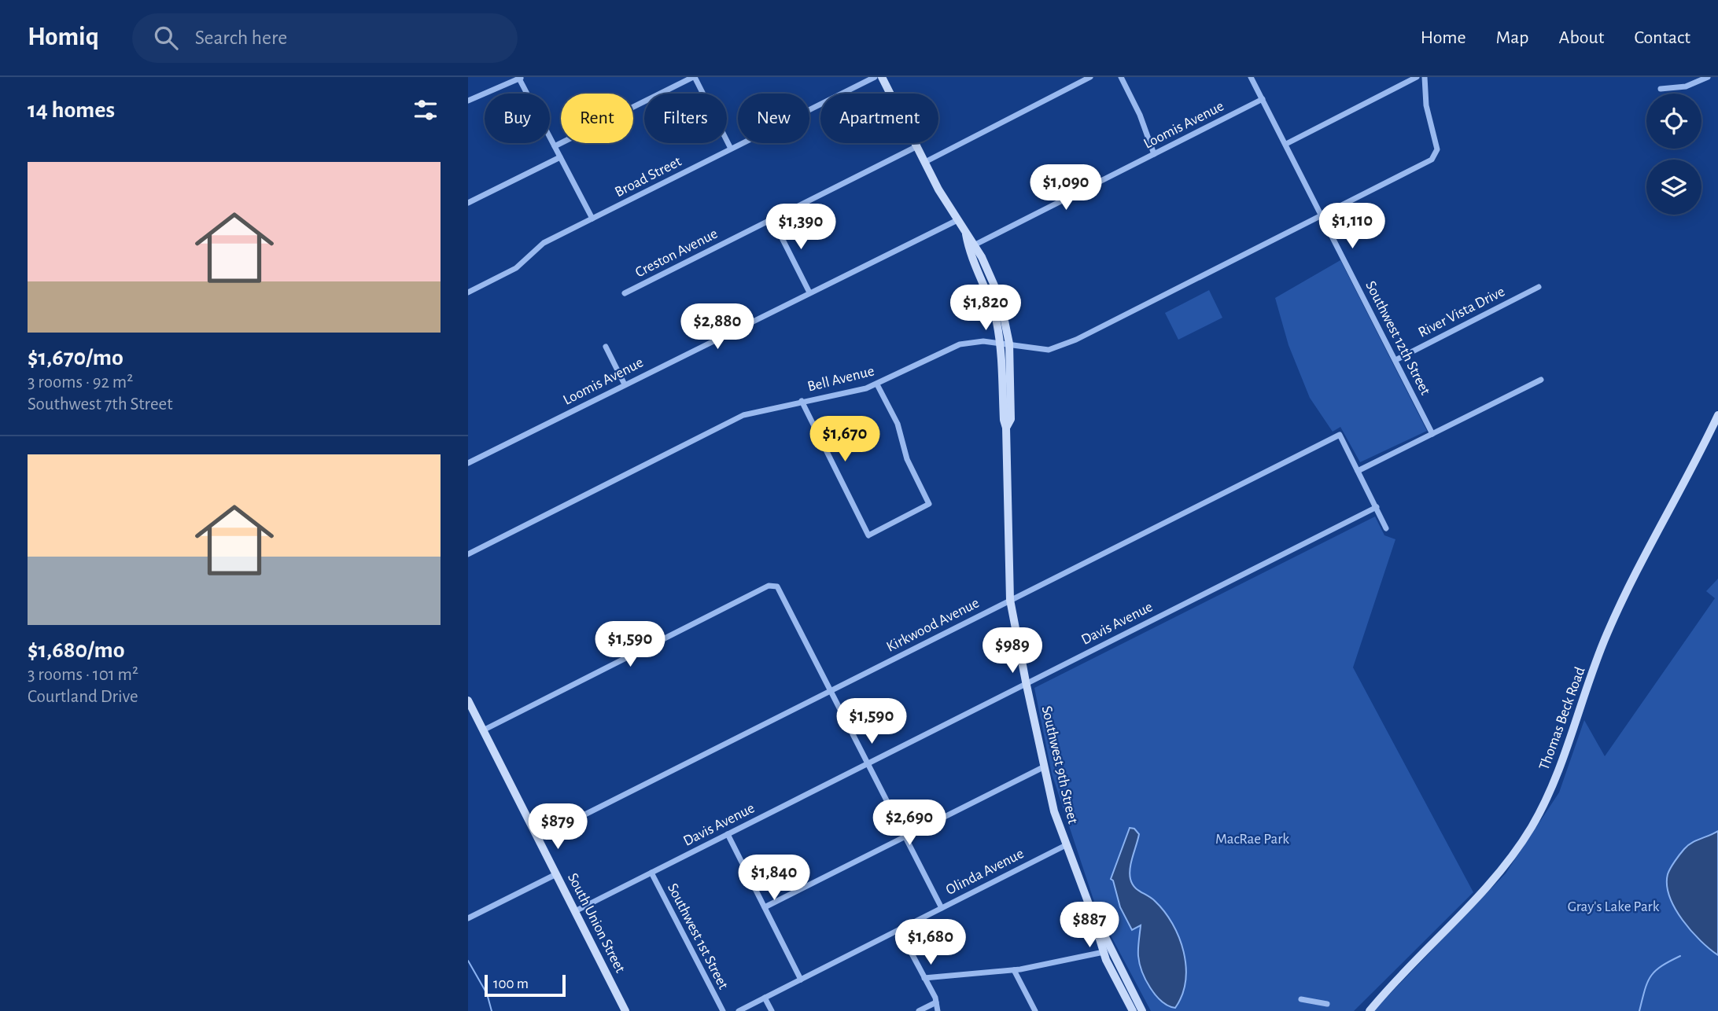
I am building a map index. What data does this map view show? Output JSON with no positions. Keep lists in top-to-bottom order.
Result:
{
  "streets": {
    "main road": ["Thomas Beck Road", "Southwest 9th Street", "South Union Street"],
    "street": [
      "Loomis Avenue",
      "Broad Street",
      "Creston Avenue",
      "River Vista Drive",
      "Southwest 12th Street",
      "Bell Avenue",
      "Davis Avenue",
      "Kirkwood Avenue",
      "Olinda Avenue",
      "Southwest 1st Street"
    ]
  },
  "crossings": [
    ["Loomis Avenue", "Southwest 12th Street"],
    ["Loomis Avenue", "Southwest 9th Street"],
    ["Creston Avenue", "Southwest 9th Street"],
    ["River Vista Drive", "Southwest 12th Street"],
    ["Southwest 12th Street", "Bell Avenue"],
    ["Bell Avenue", "Southwest 9th Street"],
    ["Davis Avenue", "Southwest 9th Street"],
    ["Davis Avenue", "South Union Street"],
    ["Davis Avenue", "Southwest 1st Street"],
    ["Kirkwood Avenue", "Southwest 9th Street"],
    ["Kirkwood Avenue", "South Union Street"],
    ["Southwest 9th Street", "Olinda Avenue"]
  ],
  "parks": ["MacRae Park", "Gray's Lake Park"],
  "scale_bar": "100 m",
  "page": {
    "header": "Homiq",
    "search": "Search here",
    "nav": [
      "Home",
      "Map",
      "About",
      "Contact"
    ],
    "heading": "14 homes",
    "chip": [
      "Buy",
      "Rent",
      "Filters",
      "New",
      "Apartment"
    ],
    "list": [
      {
        "name": "$1,670/mo",
        "note": "3 rooms · 92 m² · Southwest 7th Street"
      },
      {
        "name": "$1,680/mo",
        "note": "3 rooms · 101 m² · Courtland Drive"
      }
    ],
    "price": [
      "$1,090",
      "$1,110",
      "$1,390",
      "$1,820",
      "$2,880",
      "$1,670",
      "$1,590",
      "$989",
      "$1,590",
      "$2,690",
      "$879",
      "$1,840",
      "$887",
      "$1,680"
    ],
    "scale": "100 m"
  }
}
